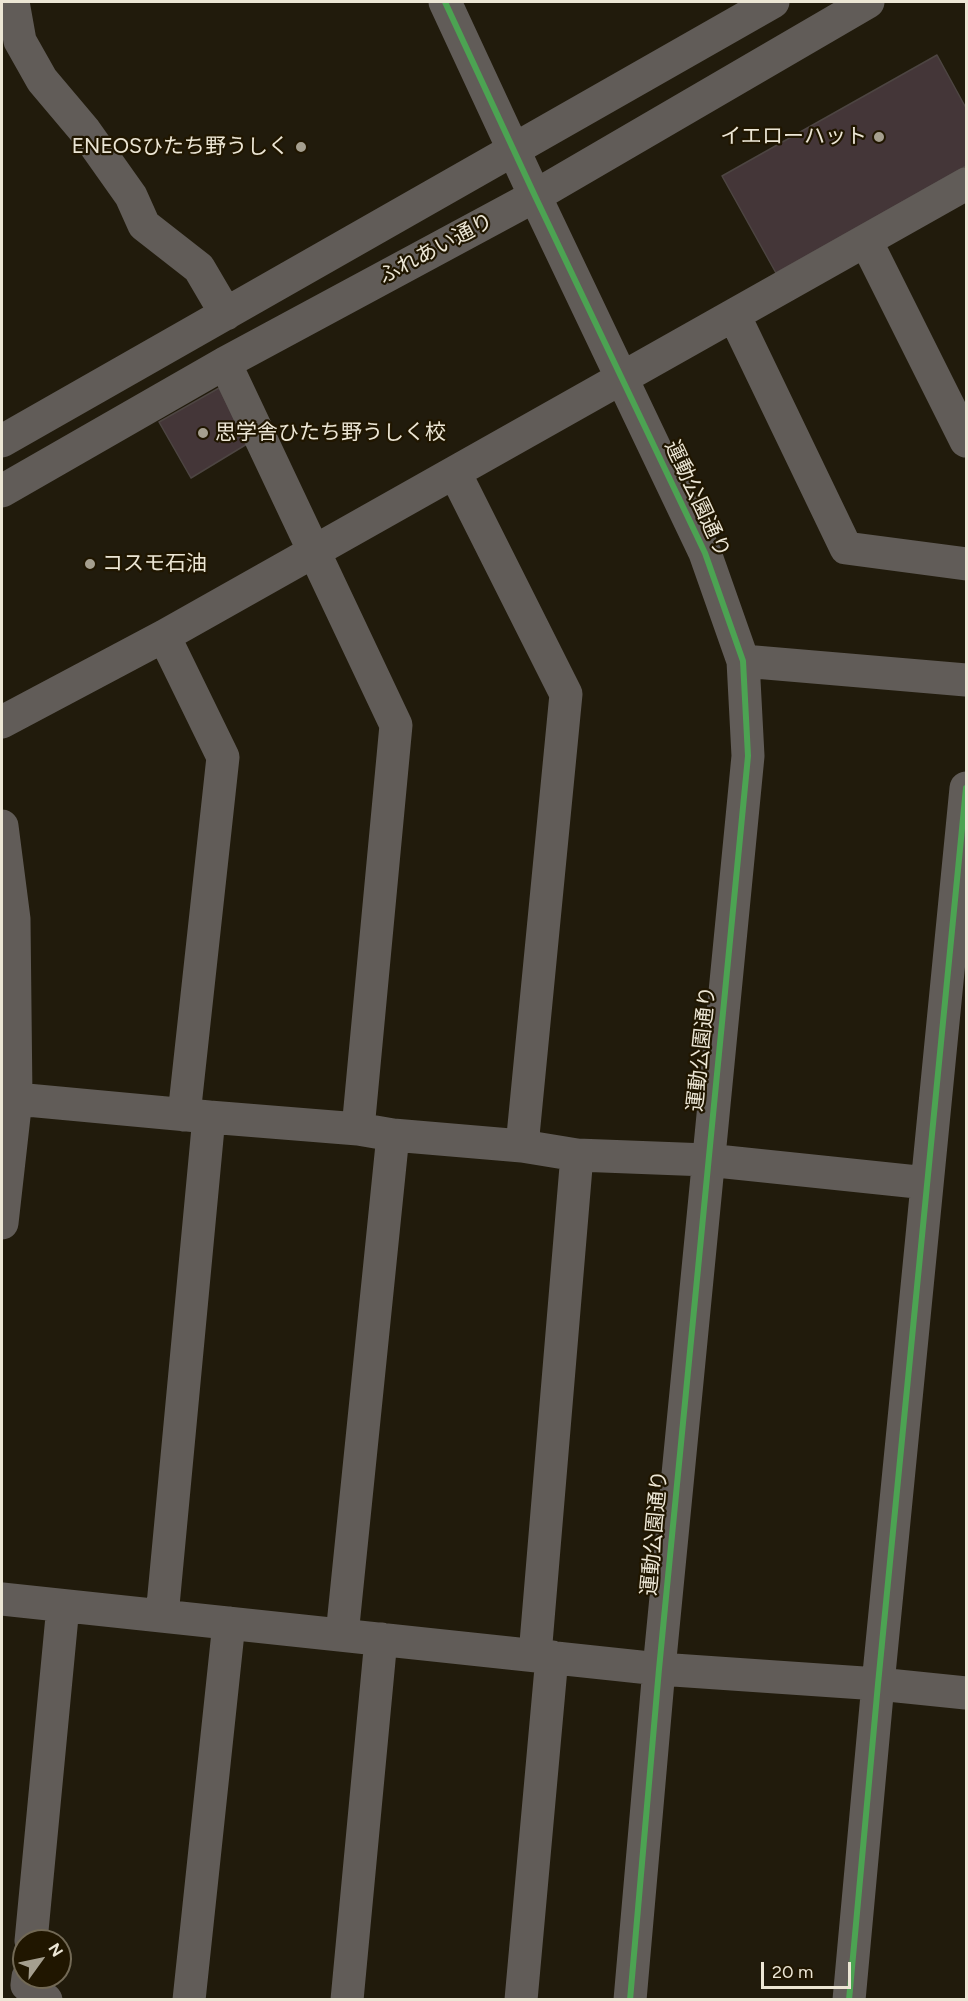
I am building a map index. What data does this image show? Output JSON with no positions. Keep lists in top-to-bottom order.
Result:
{
  "streets": {
    "street": ["ふれあい通り", "運動公園通り"]
  },
  "crossings": [
    ["ふれあい通り", "運動公園通り"]
  ],
  "places": [
    "イエローハット",
    "ENEOSひたち野うしく",
    "思学舎ひたち野うしく校",
    "コスモ石油"
  ],
  "scale_bar": "20 m",
  "north": "top right"
}
